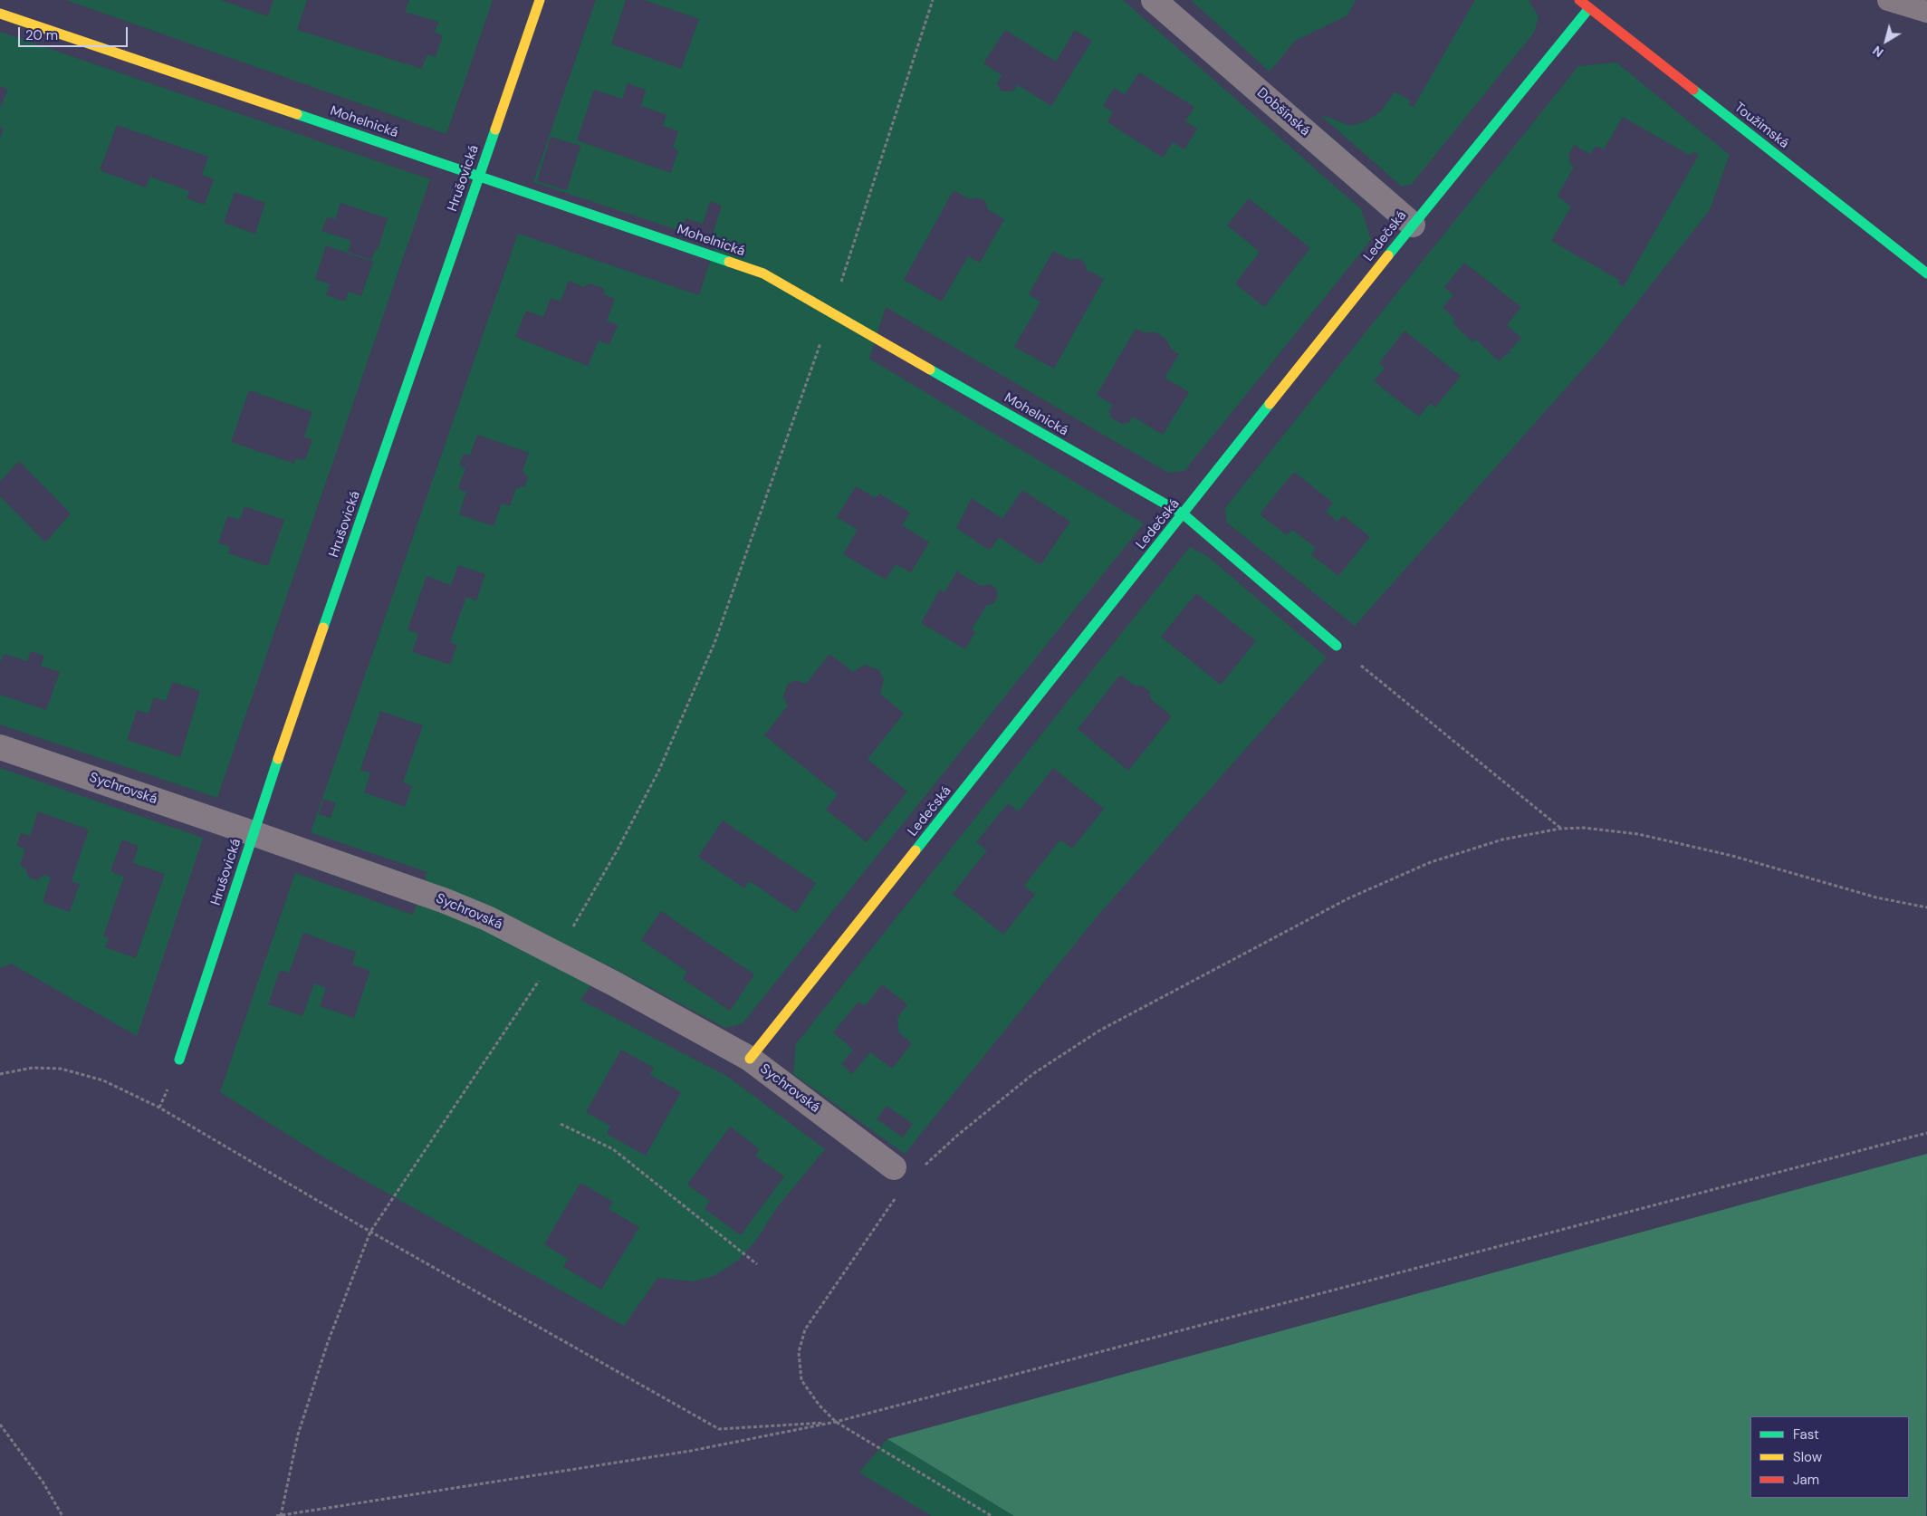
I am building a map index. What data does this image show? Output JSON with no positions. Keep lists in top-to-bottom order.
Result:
{
  "streets": {
    "street": [
      "Dobšínská",
      "Mohelnická",
      "Toužimská",
      "Hrušovická",
      "Ledečská",
      "Sychrovská"
    ]
  },
  "crossings": [
    ["Dobšínská", "Ledečská"],
    ["Mohelnická", "Hrušovická"],
    ["Mohelnická", "Ledečská"],
    ["Toužimská", "Ledečská"],
    ["Hrušovická", "Sychrovská"],
    ["Ledečská", "Sychrovská"]
  ],
  "legend": ["Fast", "Slow", "Jam"],
  "scale_bar": "20 m",
  "north": "bottom left"
}
